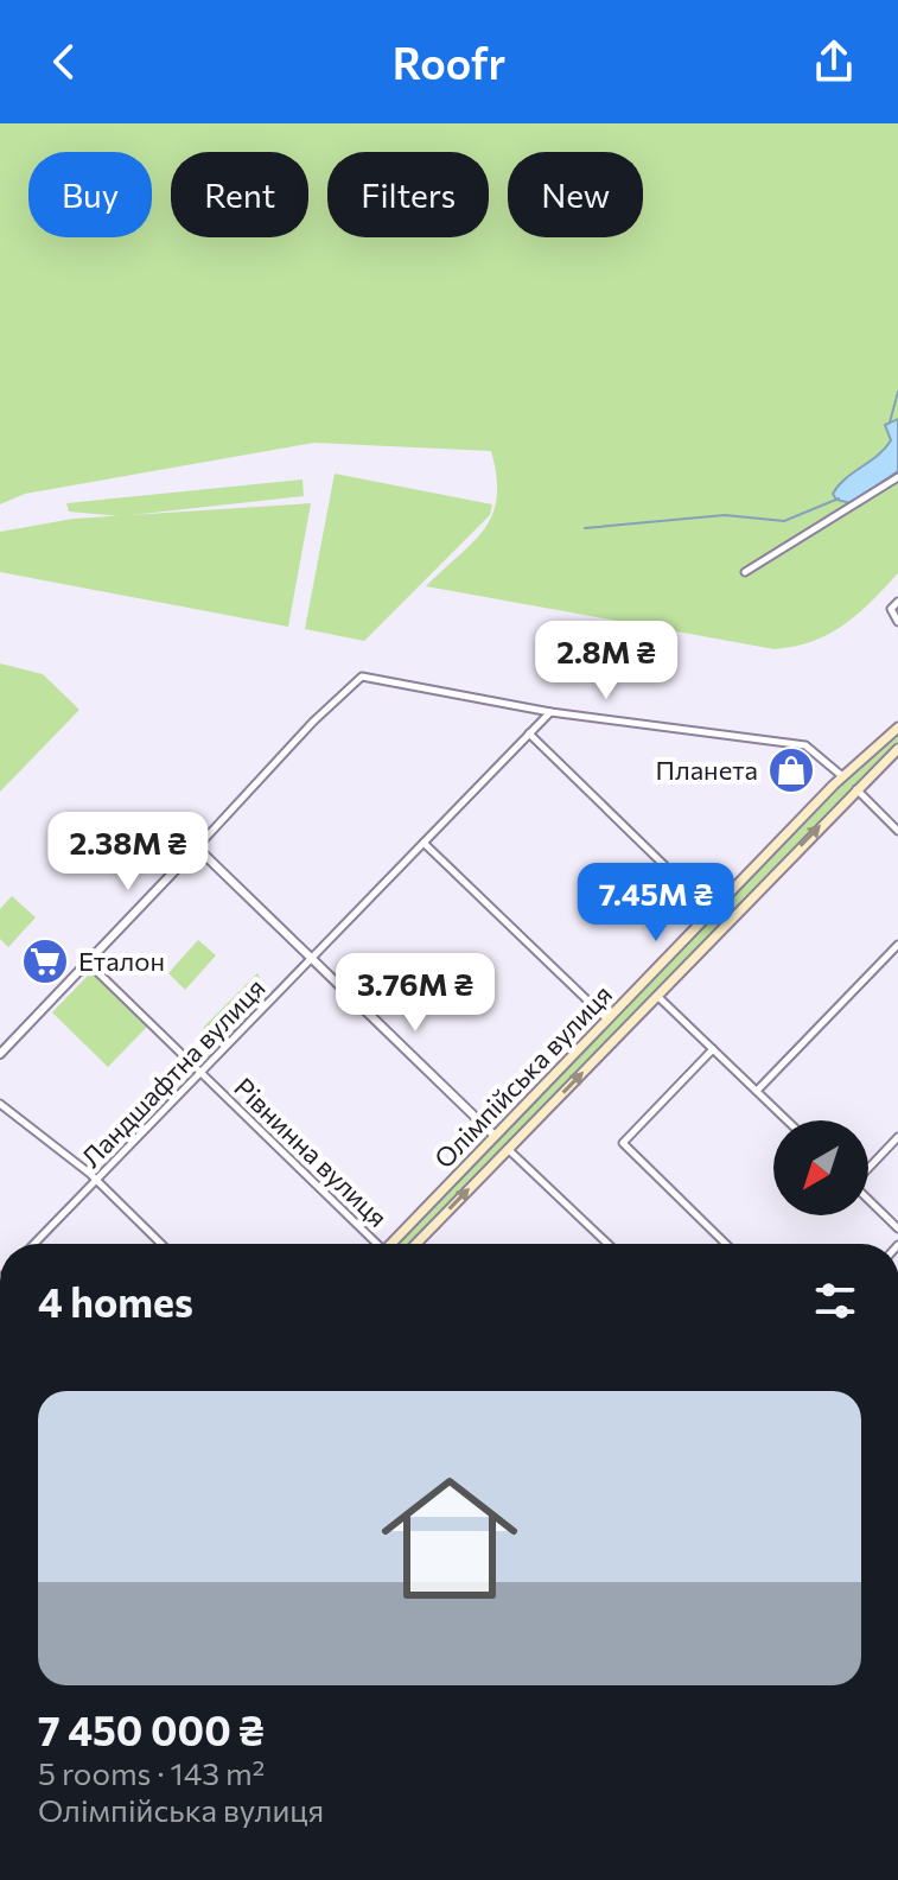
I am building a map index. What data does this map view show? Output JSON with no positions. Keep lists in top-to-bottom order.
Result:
{
  "streets": {
    "main road": ["Олімпійська вулиця"],
    "street": ["Ландшафтна вулиця", "Рівнинна вулиця"]
  },
  "crossings": [
    ["Ландшафтна вулиця", "Рівнинна вулиця"]
  ],
  "places": {
    "shop": ["Планета"],
    "supermarket": ["Еталон"]
  },
  "north": "bottom left",
  "page": {
    "header": "Roofr",
    "chip": [
      "Buy",
      "Rent",
      "Filters",
      "New"
    ],
    "price": [
      "2.8M ₴",
      "2.38M ₴",
      "7.45M ₴",
      "3.76M ₴"
    ],
    "heading": "4 homes",
    "list": [
      {
        "name": "7 450 000 ₴",
        "note": "5 rooms · 143 m² · Олімпійська вулиця"
      }
    ]
  }
}
